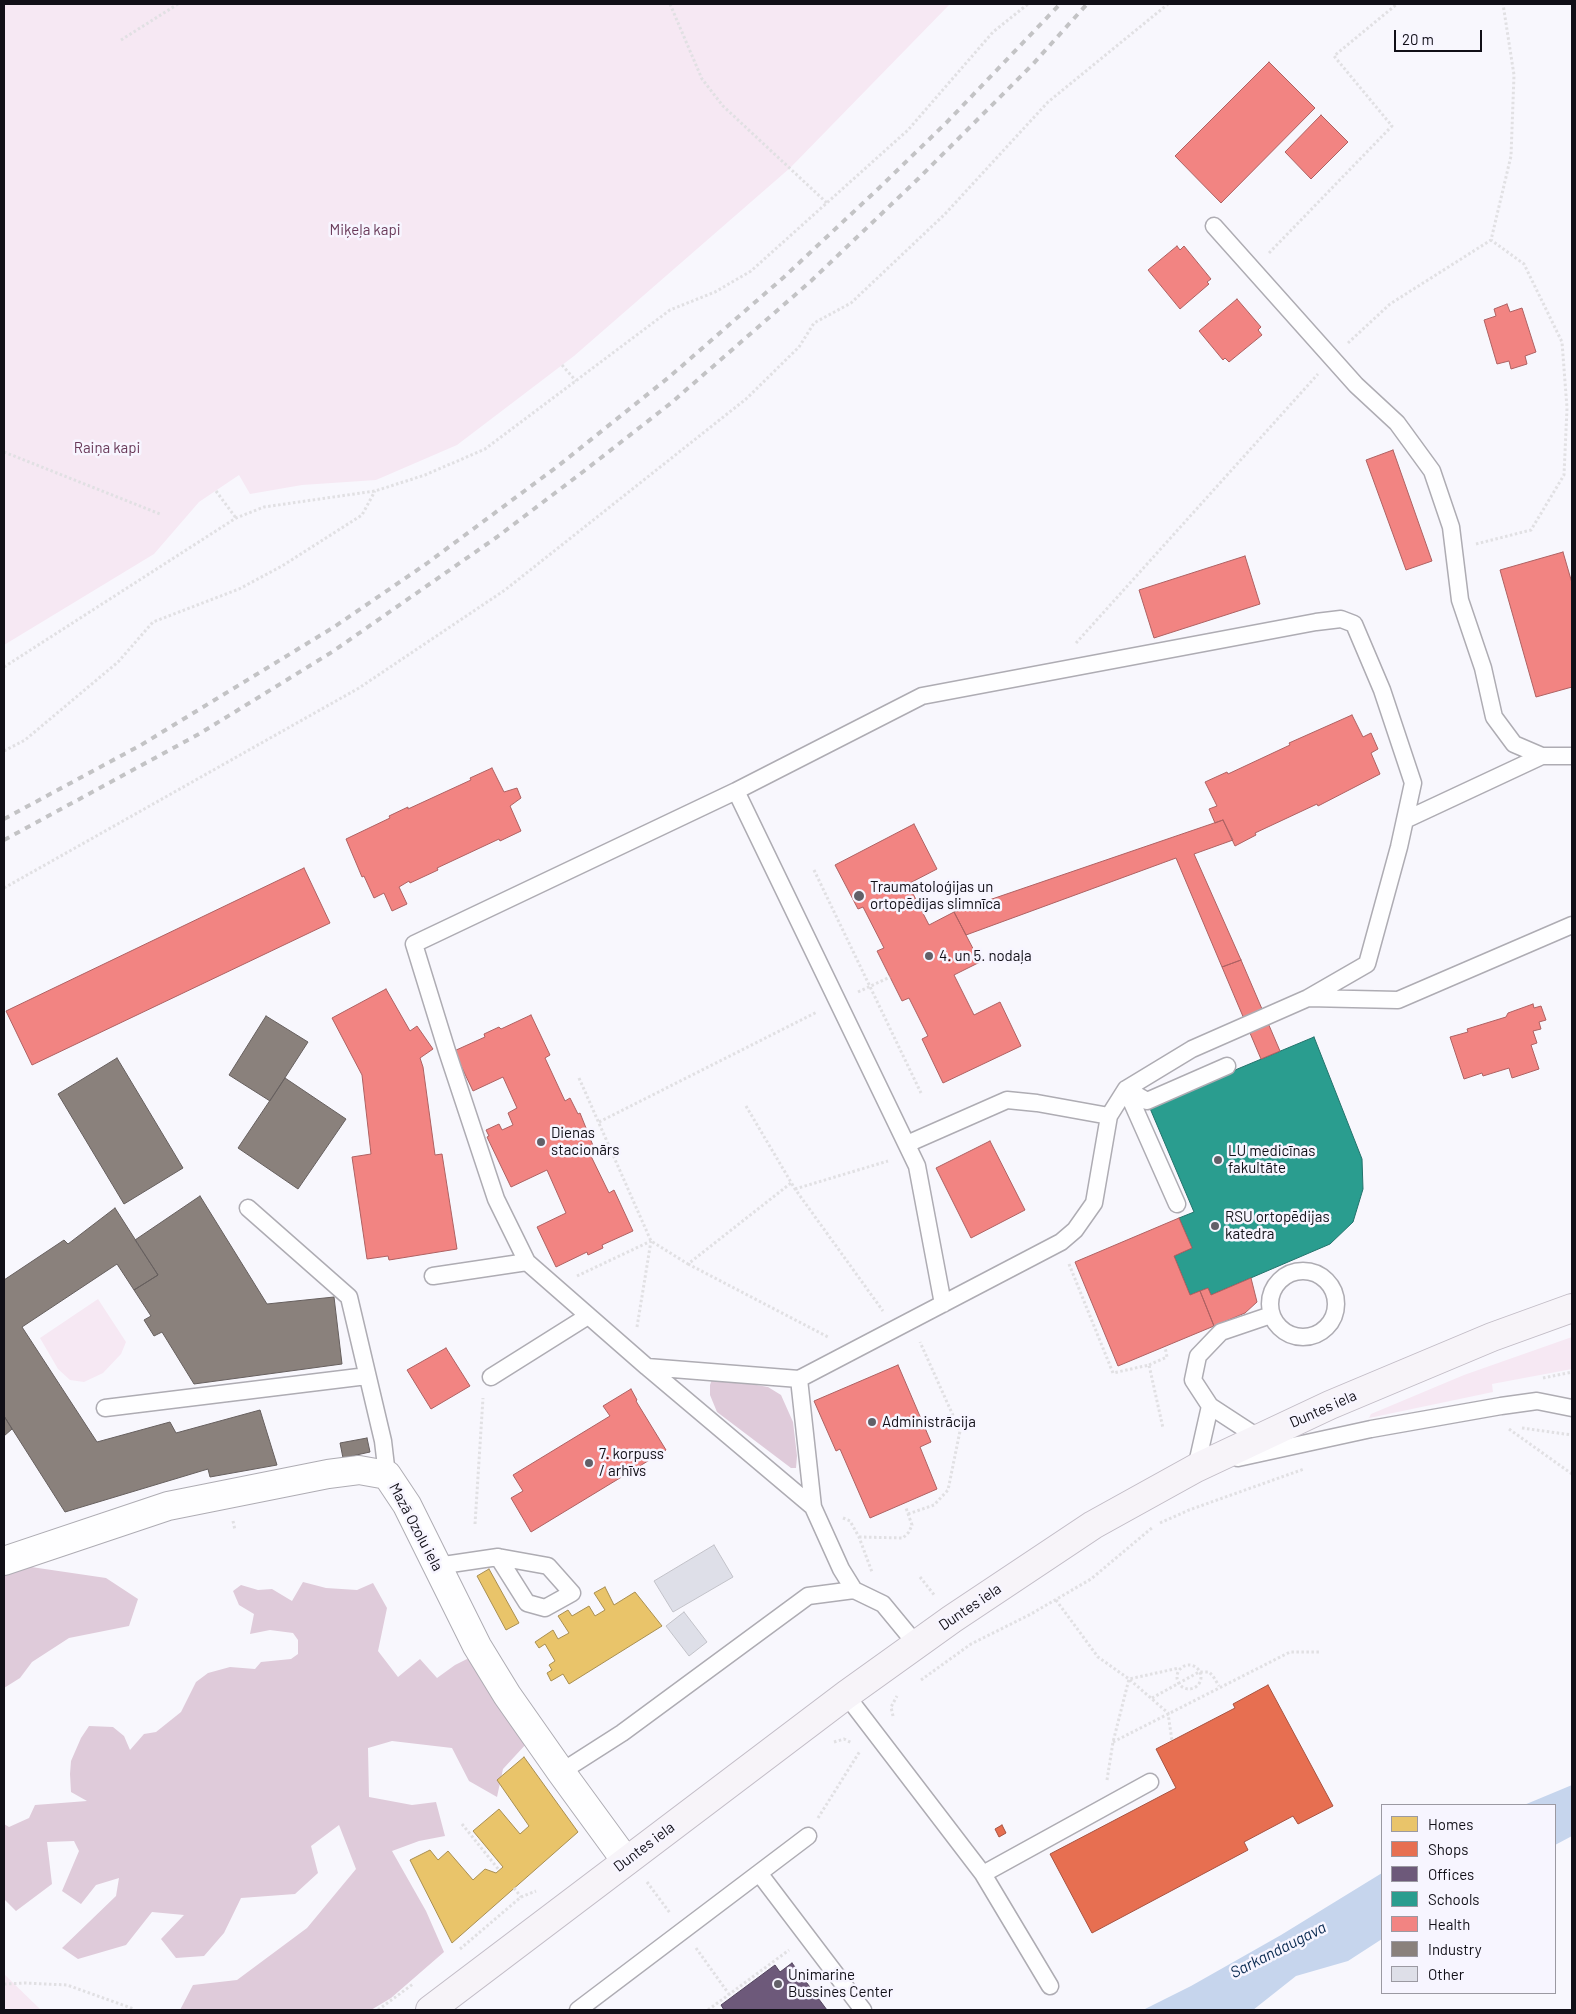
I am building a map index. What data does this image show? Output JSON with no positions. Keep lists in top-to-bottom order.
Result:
{
  "streets": {
    "main road": ["Duntes iela"],
    "street": ["Mazā Ozolu iela"]
  },
  "crossings": [
    ["Duntes iela", "Mazā Ozolu iela"]
  ],
  "water": ["Sarkandaugava"],
  "parks": ["Miķeļa kapi", "Raiņa kapi"],
  "places": [
    "Traumatoloģijas un ortopēdijas slimnīca",
    "4. un 5. nodaļa",
    "Dienas stacionārs",
    "LU medicīnas fakultāte",
    "RSU ortopēdijas katedra",
    "Administrācija",
    "7. korpuss / arhīvs",
    "Unimarine Bussines Center"
  ],
  "legend": [
    "Homes",
    "Shops",
    "Offices",
    "Schools",
    "Health",
    "Industry",
    "Other"
  ],
  "scale_bar": "20 m"
}
